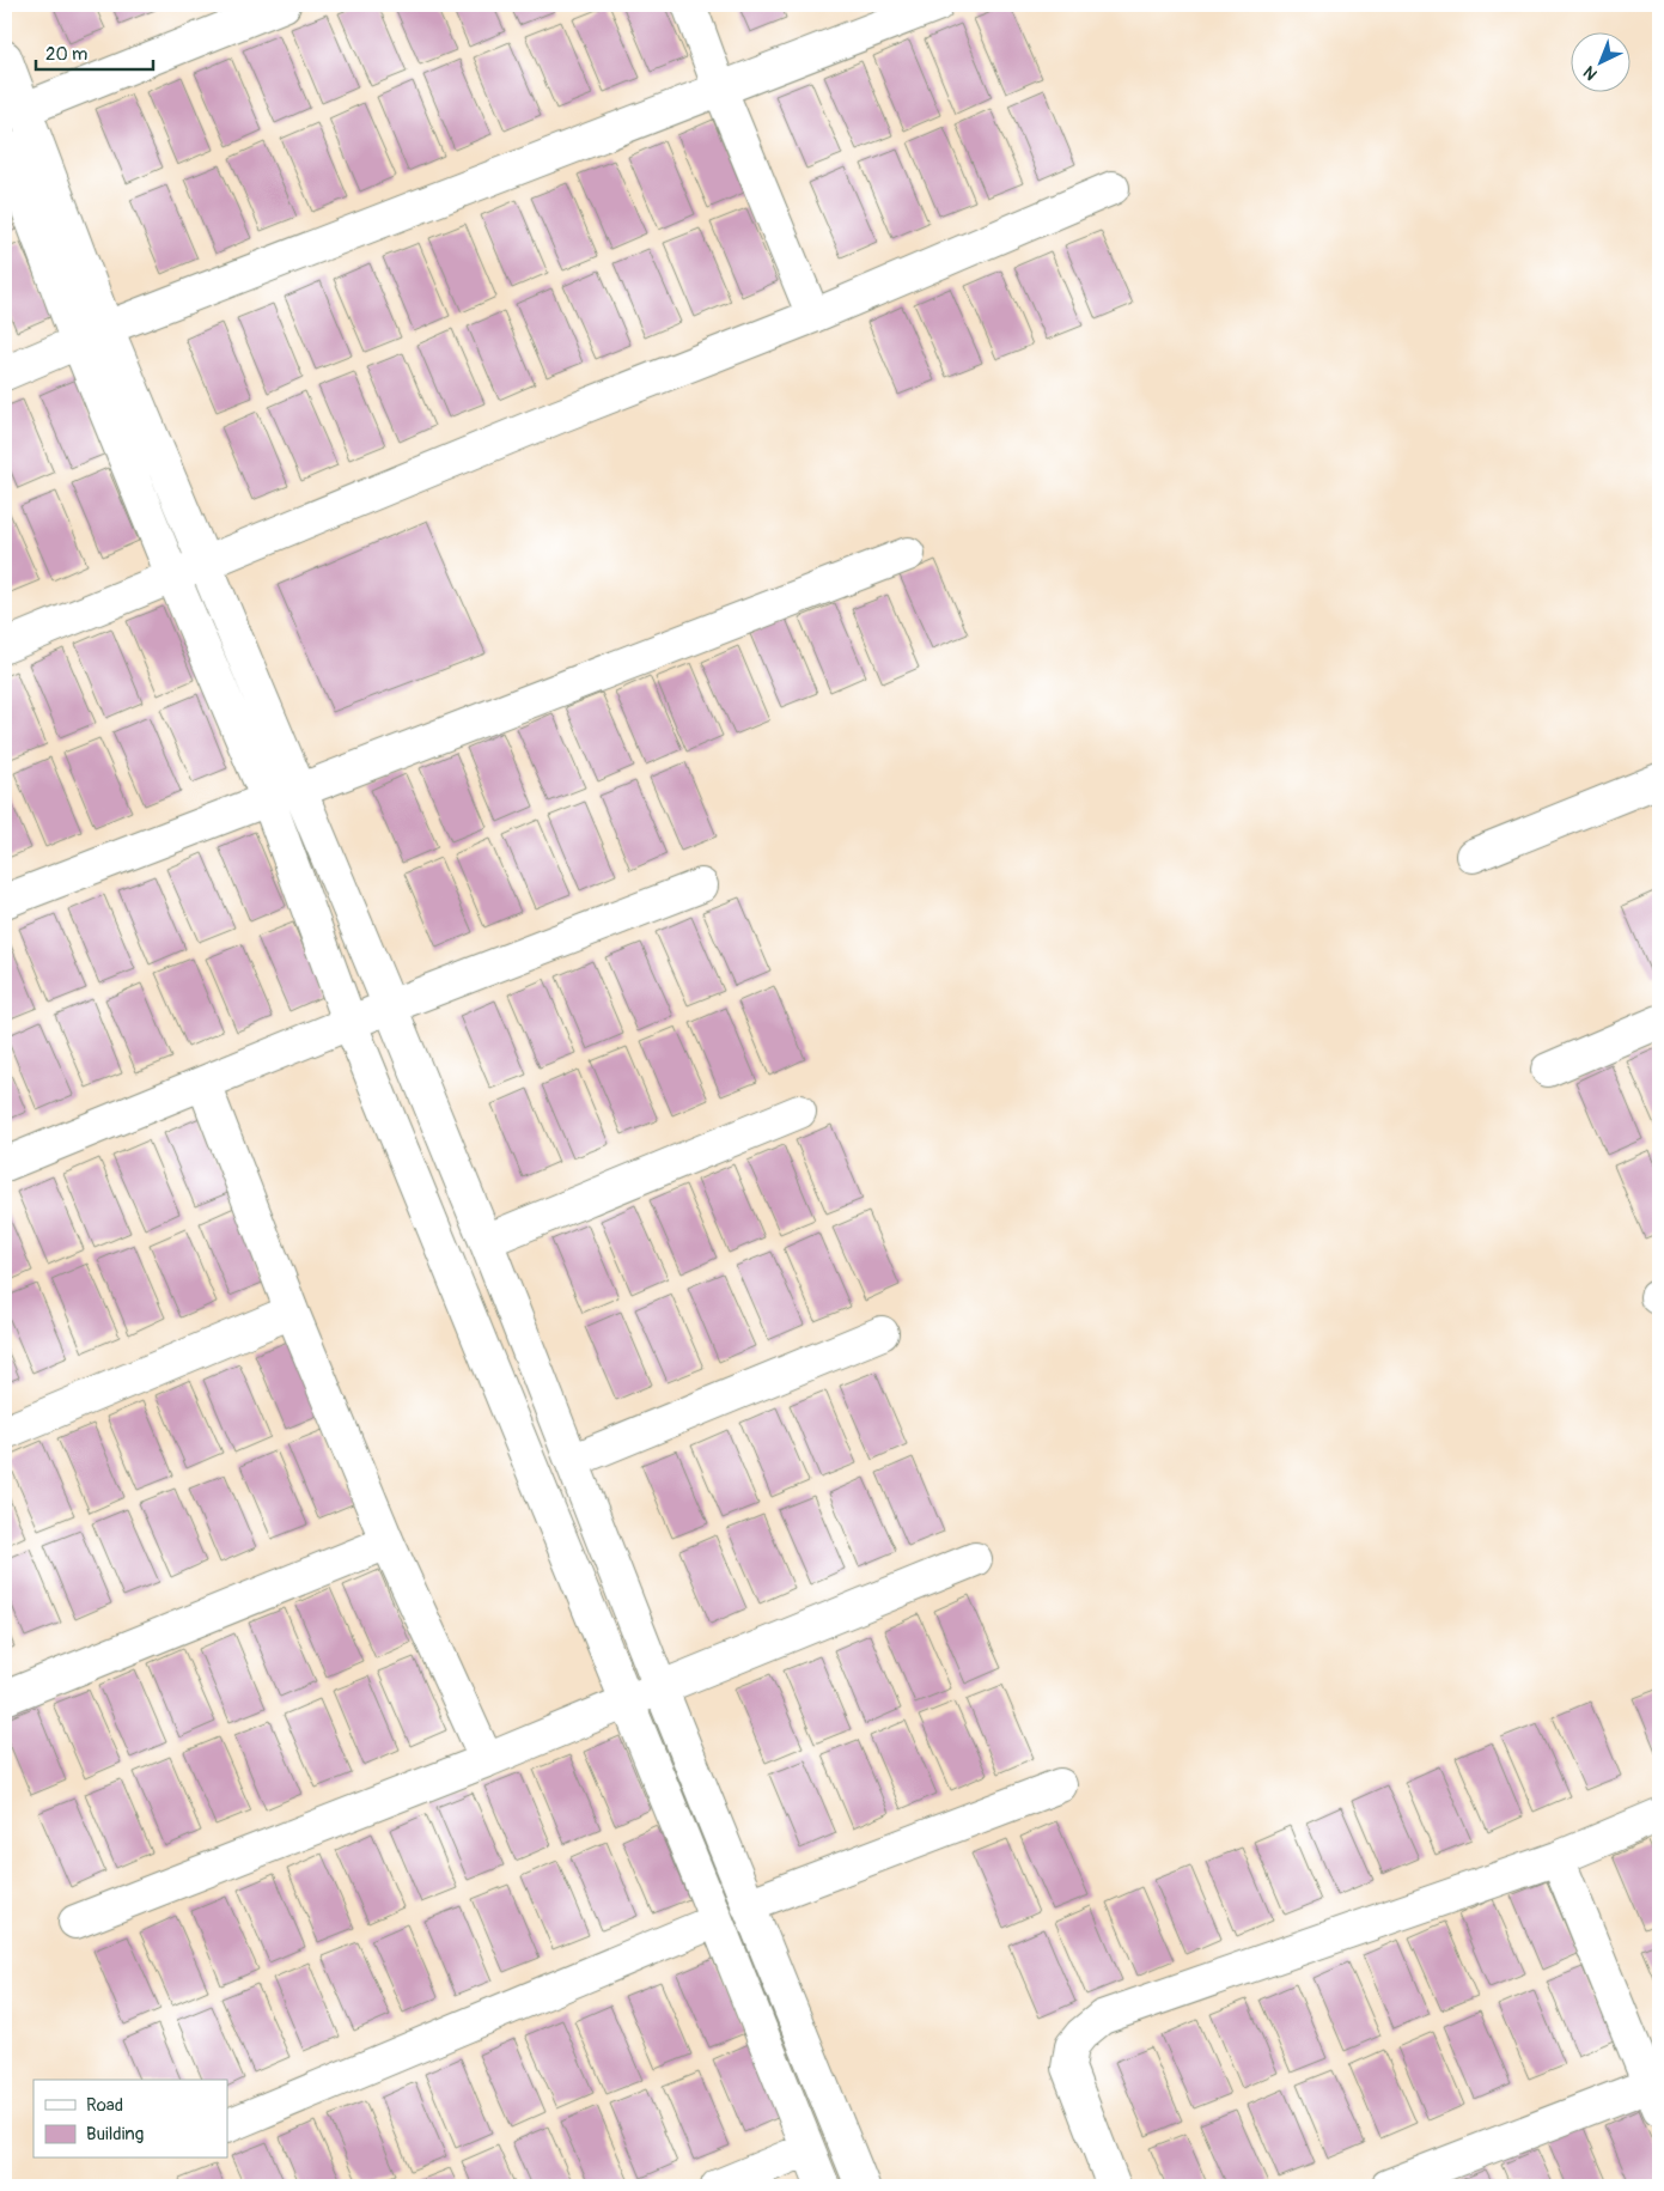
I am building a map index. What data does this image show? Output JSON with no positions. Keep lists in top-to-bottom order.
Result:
{
  "legend": ["Road", "Building"],
  "scale_bar": "20 m",
  "north": "bottom left"
}
